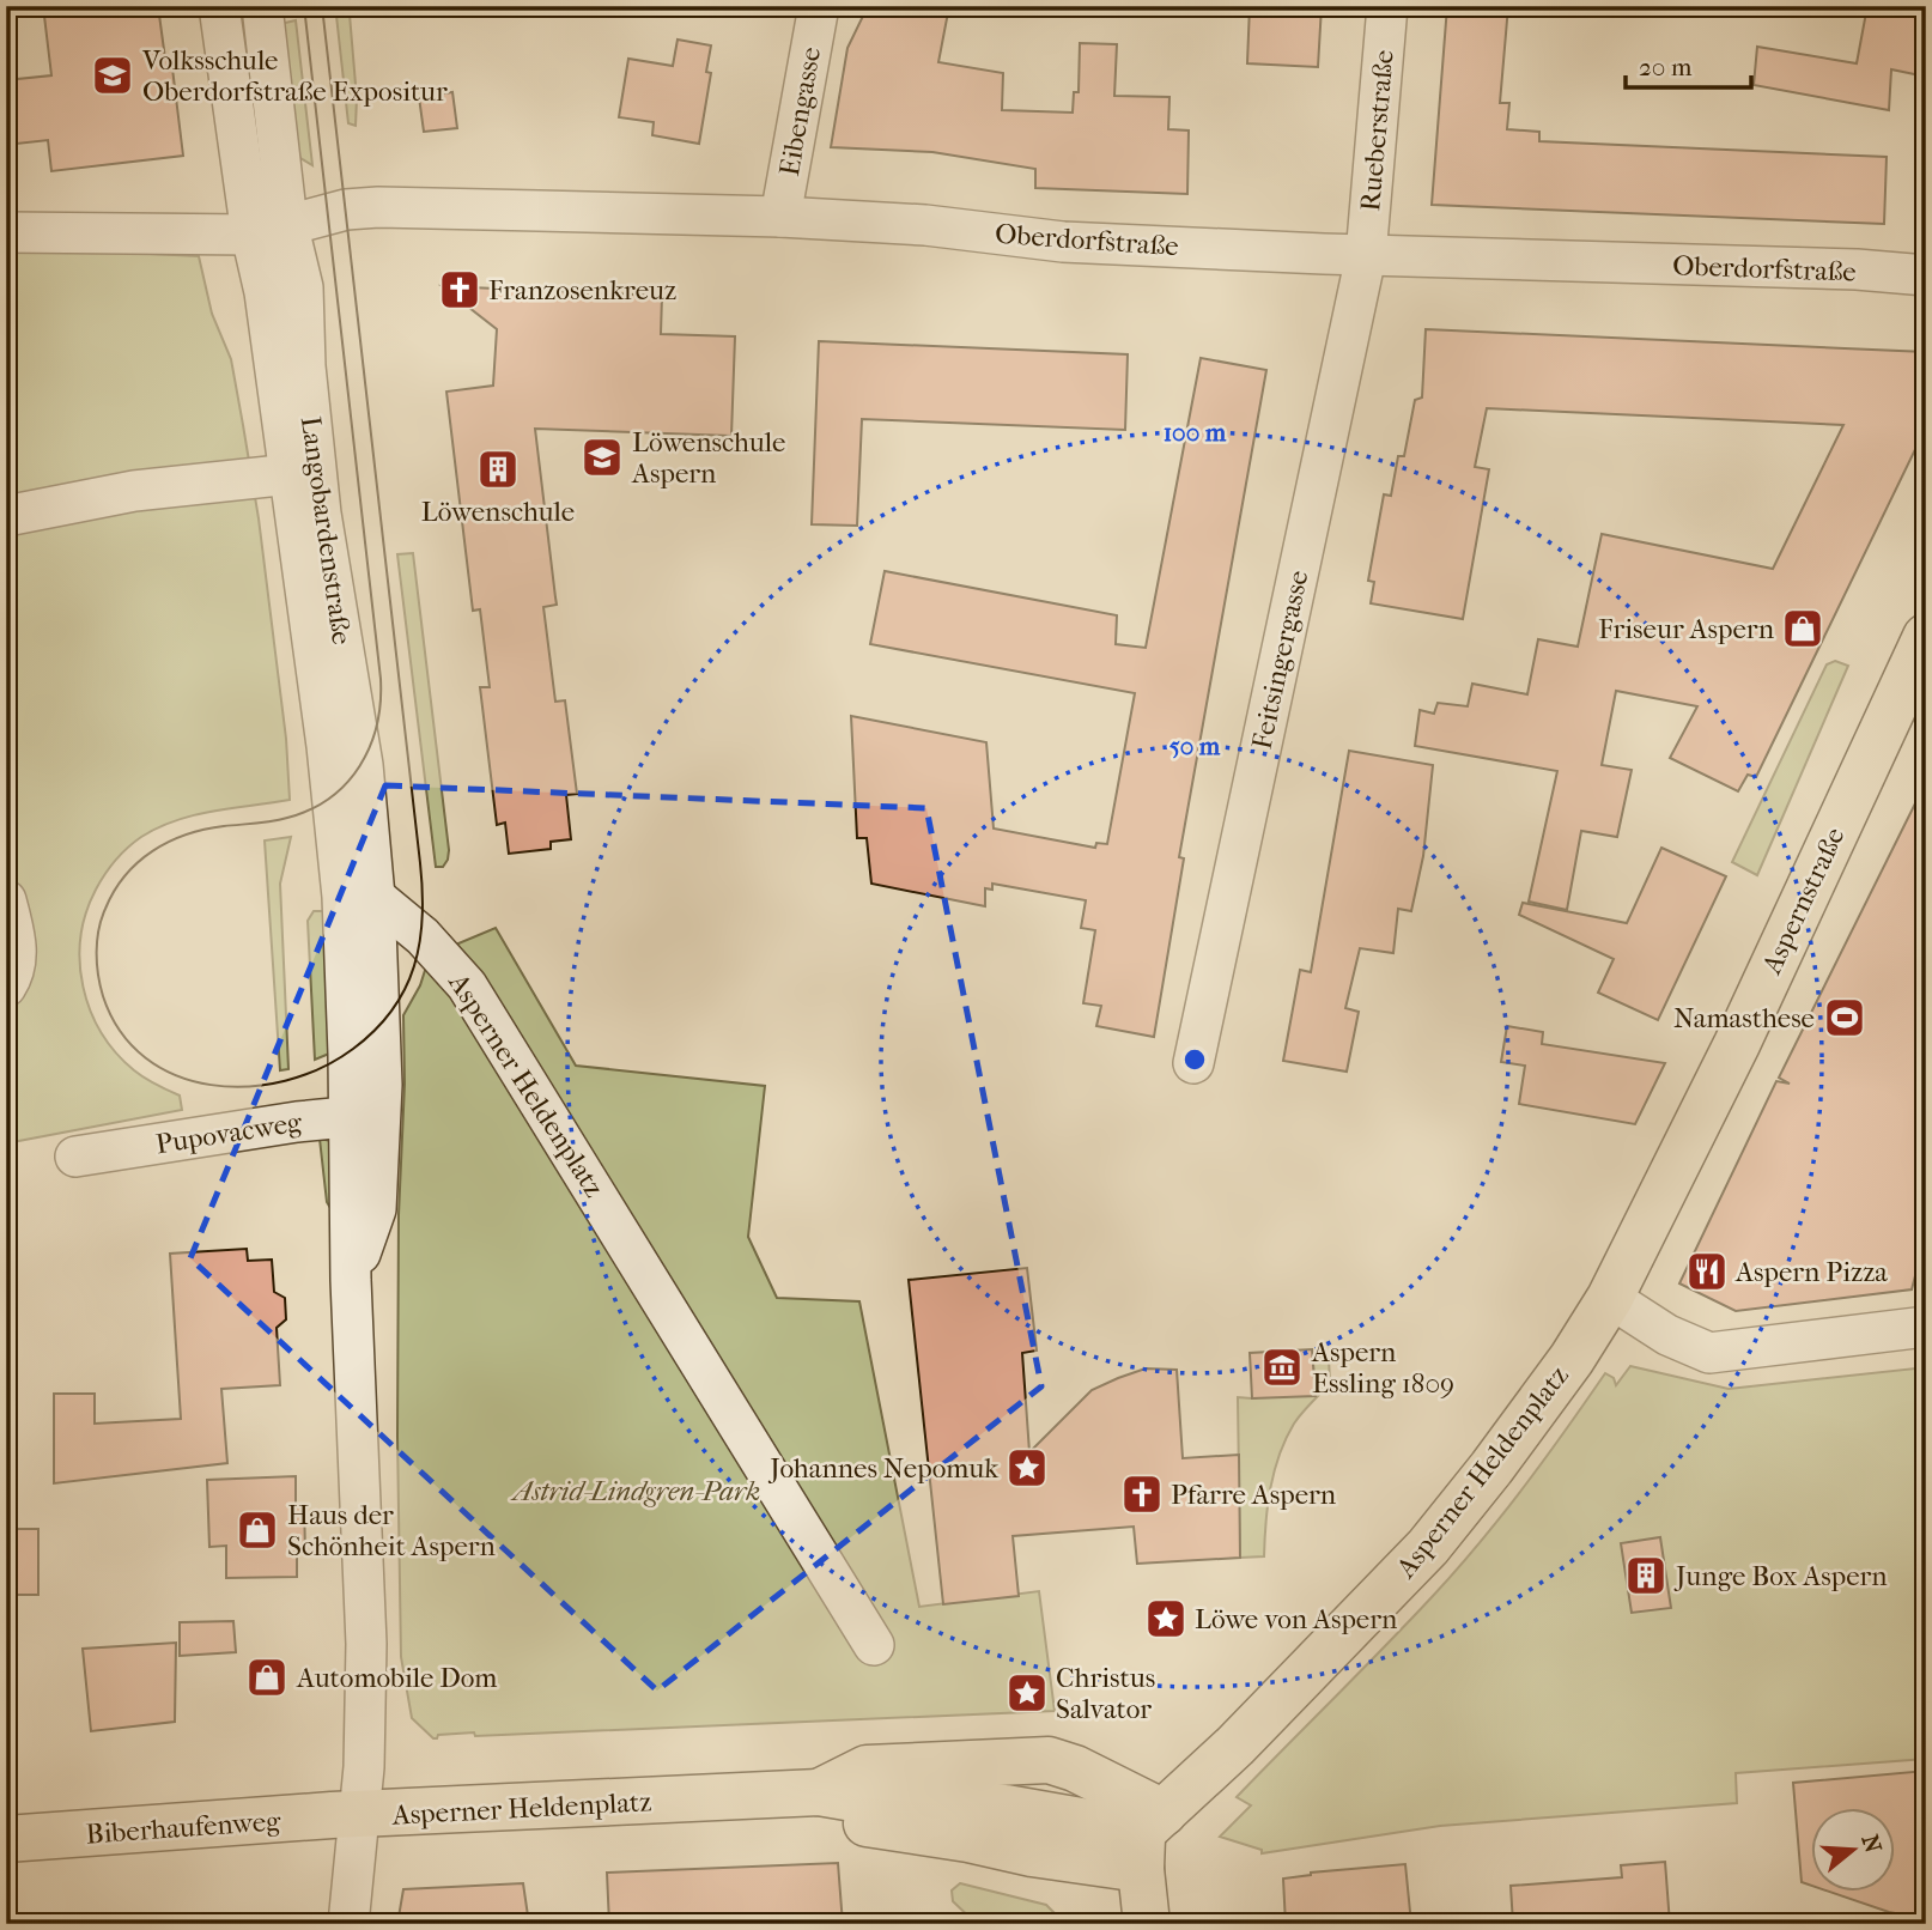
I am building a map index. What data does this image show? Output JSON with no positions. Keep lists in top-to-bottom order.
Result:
{
  "streets": {
    "main road": ["Aspernstraße", "Asperner Heldenplatz", "Biberhaufenweg"],
    "street": [
      "Eibengasse",
      "Rueberstraße",
      "Oberdorfstraße",
      "Langobardenstraße",
      "Feitsingergasse",
      "Pupovacweg"
    ]
  },
  "crossings": [
    ["Eibengasse", "Oberdorfstraße"],
    ["Rueberstraße", "Oberdorfstraße"],
    ["Rueberstraße", "Feitsingergasse"],
    ["Oberdorfstraße", "Langobardenstraße"],
    ["Oberdorfstraße", "Feitsingergasse"],
    ["Langobardenstraße", "Asperner Heldenplatz"],
    ["Aspernstraße", "Asperner Heldenplatz"],
    ["Asperner Heldenplatz", "Pupovacweg"],
    ["Asperner Heldenplatz", "Biberhaufenweg"]
  ],
  "parks": ["Astrid-Lindgren-Park"],
  "places": {
    "school or university": ["Volksschule Oberdorfstraße Expositur", "Löwenschule Aspern"],
    "church": ["Franzosenkreuz", "Pfarre Aspern"],
    "building": ["Löwenschule", "Junge Box Aspern"],
    "shop": ["Friseur Aspern", "Haus der Schönheit Aspern", "Automobile Dom"],
    "sports": ["Namasthese"],
    "restaurant": ["Aspern Pizza"],
    "museum": ["Aspern Essling 1809"],
    "place": ["Johannes Nepomuk", "Löwe von Aspern", "Christus Salvator"]
  },
  "scale_bar": "20 m",
  "north": "right",
  "rings": ["100 m", "50 m"]
}
